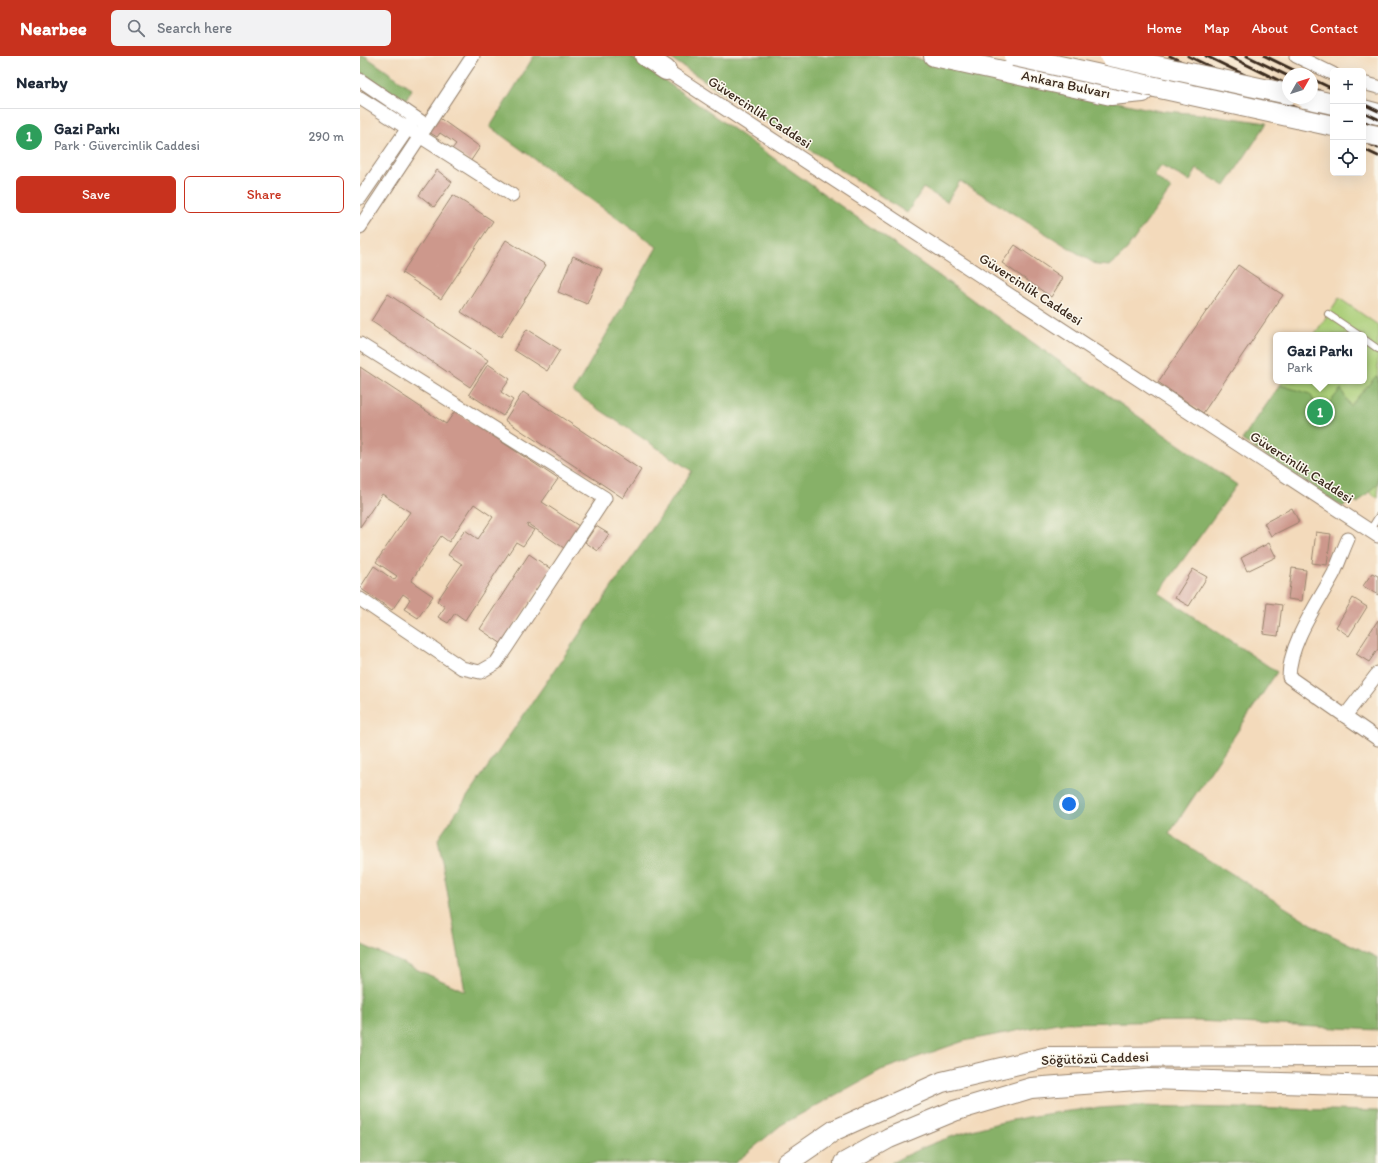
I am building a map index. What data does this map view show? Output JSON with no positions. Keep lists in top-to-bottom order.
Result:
{
  "streets": {
    "main road": ["Ankara Bulvarı", "Söğütözü Caddesi"],
    "street": ["Güvercinlik Caddesi"]
  },
  "north": "top right",
  "page": {
    "header": "Nearbee",
    "search": "Search here",
    "nav": [
      "Home",
      "Map",
      "About",
      "Contact"
    ],
    "heading": "Nearby",
    "map_buttons": ["+", "−"],
    "list": [
      {
        "mark": "1",
        "name": "Gazi Parkı",
        "note": "Park · Güvercinlik Caddesi",
        "value": "290 m"
      }
    ],
    "buttons": ["Save", "Share"],
    "popup": ["Gazi Parkı", "Park"],
    "pins": "1"
  }
}
